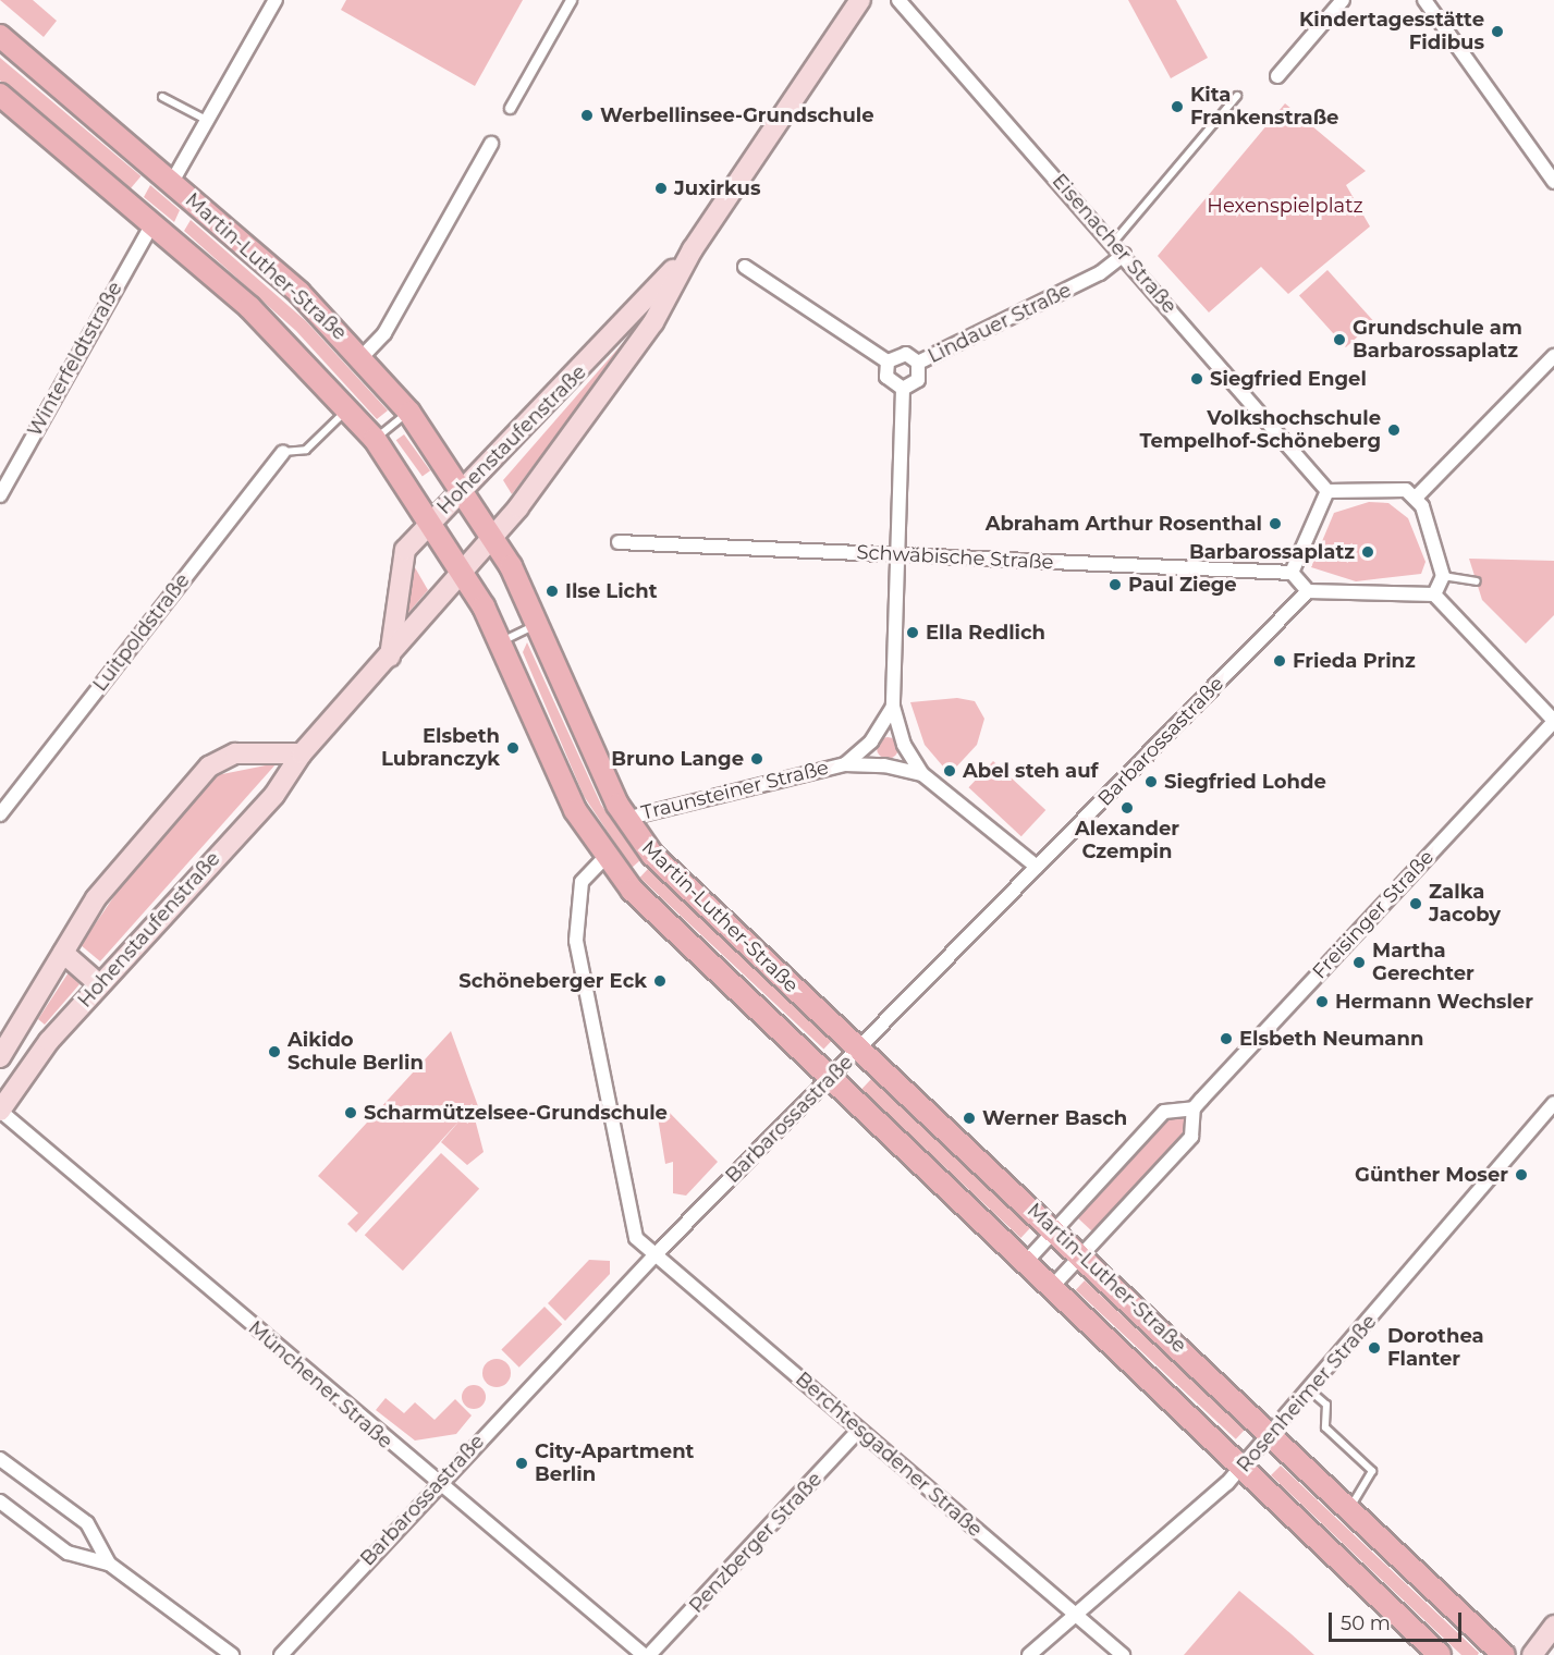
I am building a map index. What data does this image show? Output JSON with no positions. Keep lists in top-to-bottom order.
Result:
{
  "streets": {
    "main road": ["Martin-Luther-Straße", "Hohenstaufenstraße"],
    "street": [
      "Eisenacher Straße",
      "Lindauer Straße",
      "Winterfeldtstraße",
      "Schwäbische Straße",
      "Luitpoldstraße",
      "Barbarossastraße",
      "Traunsteiner Straße",
      "Freisinger Straße",
      "Münchener Straße",
      "Rosenheimer Straße",
      "Berchtesgadener Straße",
      "Penzberger Straße"
    ]
  },
  "crossings": [
    ["Eisenacher Straße", "Lindauer Straße"],
    ["Martin-Luther-Straße", "Winterfeldtstraße"],
    ["Martin-Luther-Straße", "Hohenstaufenstraße"],
    ["Martin-Luther-Straße", "Barbarossastraße"],
    ["Martin-Luther-Straße", "Traunsteiner Straße"],
    ["Martin-Luther-Straße", "Rosenheimer Straße"],
    ["Martin-Luther-Straße", "Berchtesgadener Straße"],
    ["Hohenstaufenstraße", "Münchener Straße"],
    ["Barbarossastraße", "Münchener Straße"],
    ["Barbarossastraße", "Berchtesgadener Straße"],
    ["Rosenheimer Straße", "Berchtesgadener Straße"],
    ["Berchtesgadener Straße", "Penzberger Straße"]
  ],
  "parks": ["Hexenspielplatz"],
  "places": [
    "Kindertagesstätte Fidibus",
    "Kita Frankenstraße",
    "Werbellinsee-Grundschule",
    "Juxirkus",
    "Grundschule am Barbarossaplatz",
    "Siegfried Engel",
    "Volkshochschule Tempelhof-Schöneberg",
    "Abraham Arthur Rosenthal",
    "Barbarossaplatz",
    "Paul Ziege",
    "Ilse Licht",
    "Ella Redlich",
    "Frieda Prinz",
    "Elsbeth Lubranczyk",
    "Bruno Lange",
    "Abel steh auf",
    "Siegfried Lohde",
    "Alexander Czempin",
    "Zalka Jacoby",
    "Martha Gerechter",
    "Schöneberger Eck",
    "Hermann Wechsler",
    "Elsbeth Neumann",
    "Aikido Schule Berlin",
    "Scharmützelsee-Grundschule",
    "Werner Basch",
    "Günther Moser",
    "Dorothea Flanter",
    "City-Apartment Berlin"
  ],
  "scale_bar": "50 m"
}
